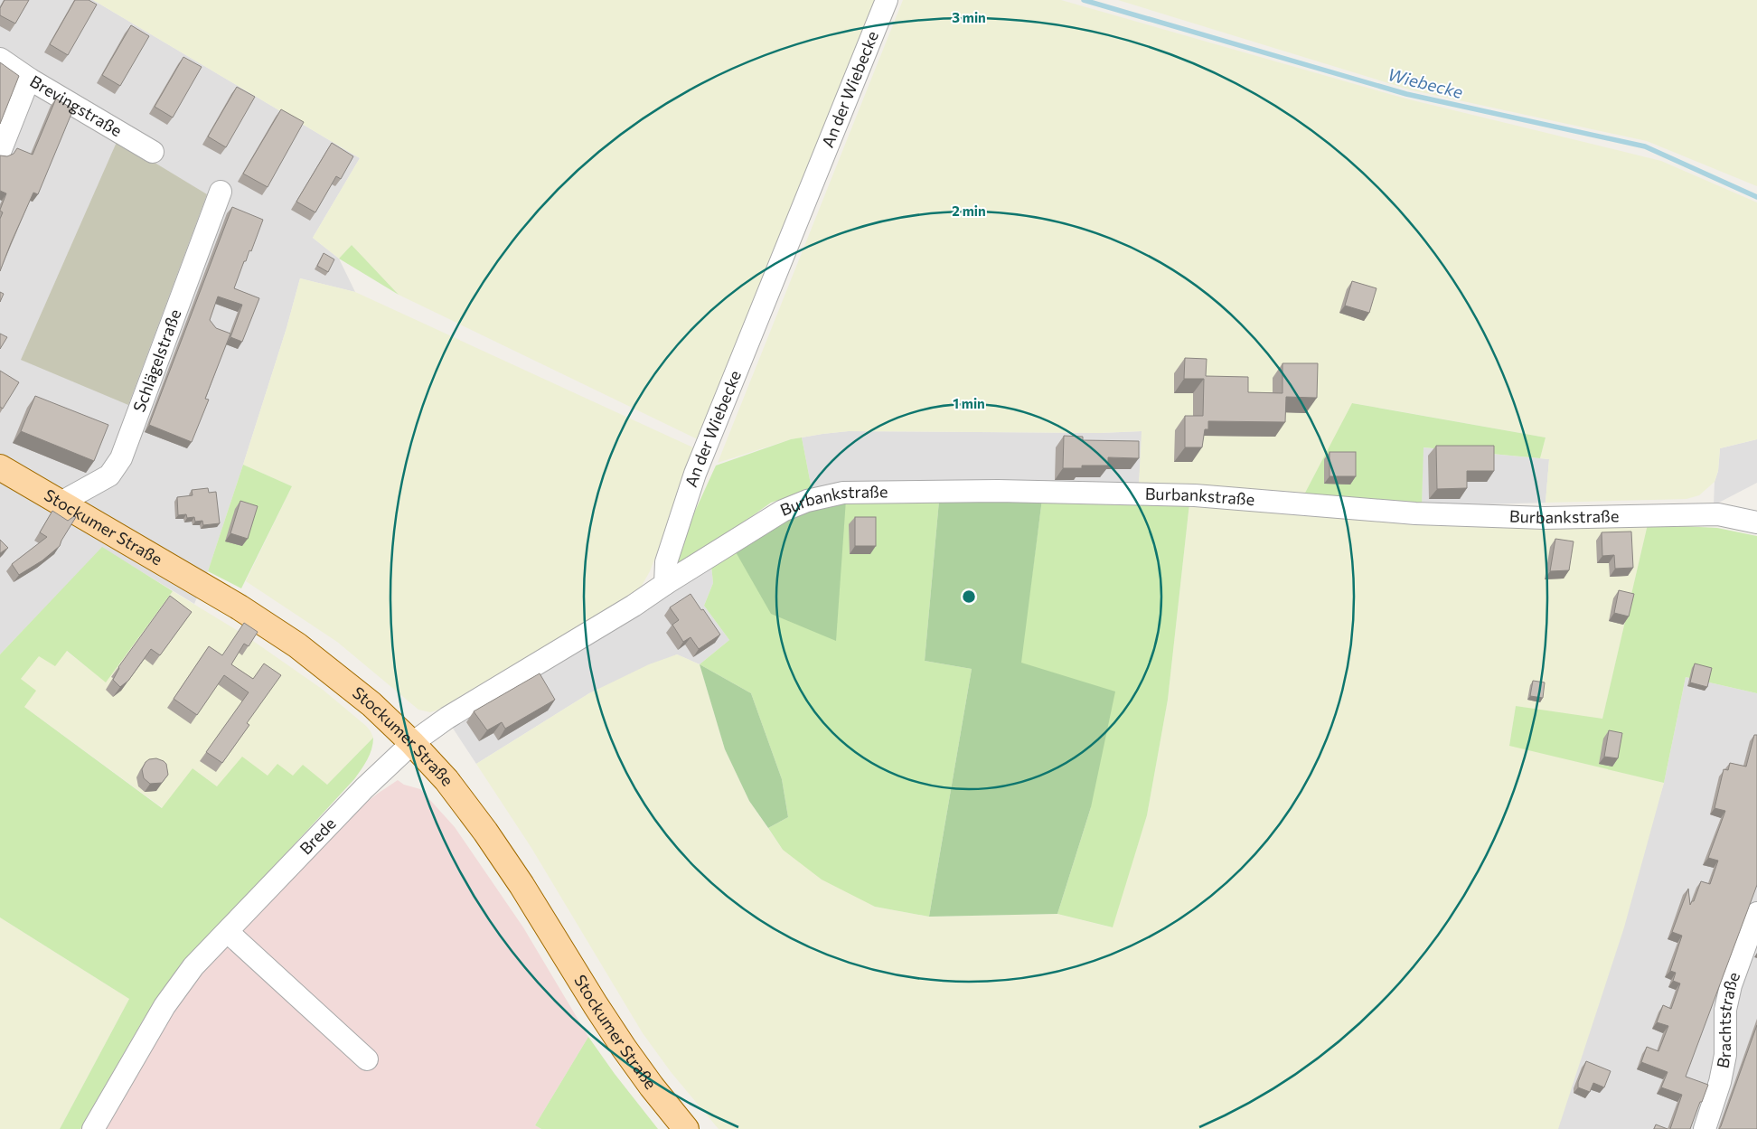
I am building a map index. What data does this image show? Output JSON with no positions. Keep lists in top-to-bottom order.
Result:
{
  "streets": {
    "main road": ["Stockumer Straße"],
    "street": [
      "An der Wiebecke",
      "Brevingstraße",
      "Schlägelstraße",
      "Burbankstraße",
      "Brede",
      "Brachtstraße"
    ]
  },
  "crossings": [
    ["An der Wiebecke", "Burbankstraße"],
    ["Schlägelstraße", "Stockumer Straße"],
    ["Stockumer Straße", "Brede"]
  ],
  "water": ["Wiebecke"],
  "rings": ["3 min", "2 min", "1 min"]
}
